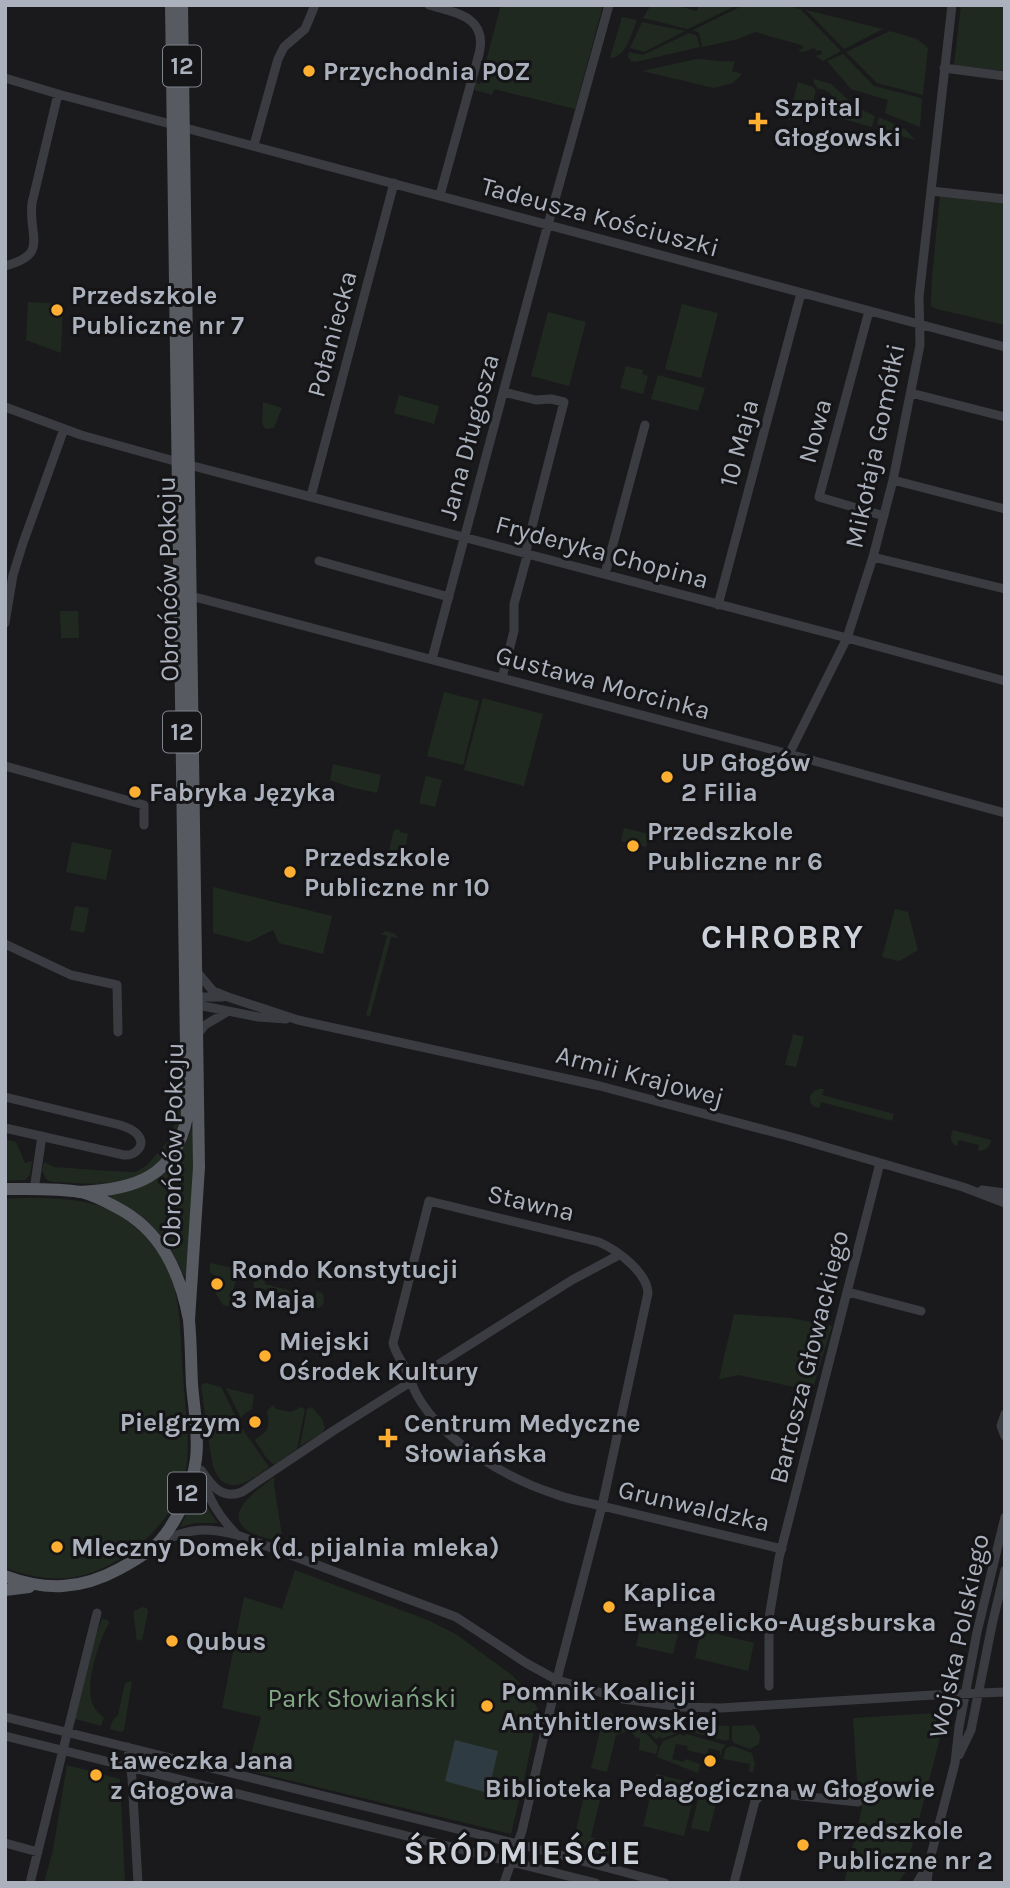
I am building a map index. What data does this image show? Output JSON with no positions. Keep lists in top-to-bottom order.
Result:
{
  "streets": {
    "main road": ["12", "Obrońców Pokoju"],
    "street": [
      "Tadeusza Kościuszki",
      "Połaniecka",
      "Nowa",
      "Jana Długosza",
      "10 Maja",
      "Mikołaja Gomółki",
      "Fryderyka Chopina",
      "Gustawa Morcinka",
      "Armii Krajowej",
      "Stawna",
      "Bartosza Głowackiego",
      "Grunwaldzka",
      "Wojska Polskiego"
    ]
  },
  "crossings": [
    ["12", "Obrońców Pokoju"],
    ["Tadeusza Kościuszki", "Połaniecka"],
    ["Tadeusza Kościuszki", "Nowa"],
    ["Tadeusza Kościuszki", "Jana Długosza"],
    ["Tadeusza Kościuszki", "10 Maja"],
    ["Tadeusza Kościuszki", "Mikołaja Gomółki"],
    ["Tadeusza Kościuszki", "Obrońców Pokoju"],
    ["Połaniecka", "Fryderyka Chopina"],
    ["Nowa", "Mikołaja Gomółki"],
    ["Jana Długosza", "Fryderyka Chopina"],
    ["Jana Długosza", "Gustawa Morcinka"],
    ["10 Maja", "Fryderyka Chopina"],
    ["Mikołaja Gomółki", "Fryderyka Chopina"],
    ["Mikołaja Gomółki", "Gustawa Morcinka"],
    ["Fryderyka Chopina", "Obrońców Pokoju"],
    ["Obrońców Pokoju", "Gustawa Morcinka"],
    ["Obrońców Pokoju", "Armii Krajowej"],
    ["Armii Krajowej", "Bartosza Głowackiego"],
    ["Stawna", "Grunwaldzka"],
    ["Bartosza Głowackiego", "Grunwaldzka"]
  ],
  "districts": ["CHROBRY", "ŚRÓDMIEŚCIE"],
  "parks": ["Park Słowiański"],
  "places": {
    "other": [
      "Przychodnia POZ",
      "Przedszkole Publiczne nr 7",
      "UP Głogów 2 Filia",
      "Fabryka Języka",
      "Przedszkole Publiczne nr 6",
      "Przedszkole Publiczne nr 10",
      "Rondo Konstytucji 3 Maja",
      "Miejski Ośrodek Kultury",
      "Pielgrzym",
      "Mleczny Domek (d. pijalnia mleka)",
      "Kaplica Ewangelicko-Augsburska",
      "Qubus",
      "Pomnik Koalicji Antyhitlerowskiej",
      "Biblioteka Pedagogiczna w Głogowie",
      "Ławeczka Jana z Głogowa",
      "Przedszkole Publiczne nr 2"
    ],
    "health": ["Szpital Głogowski", "Centrum Medyczne Słowiańska"]
  }
}
